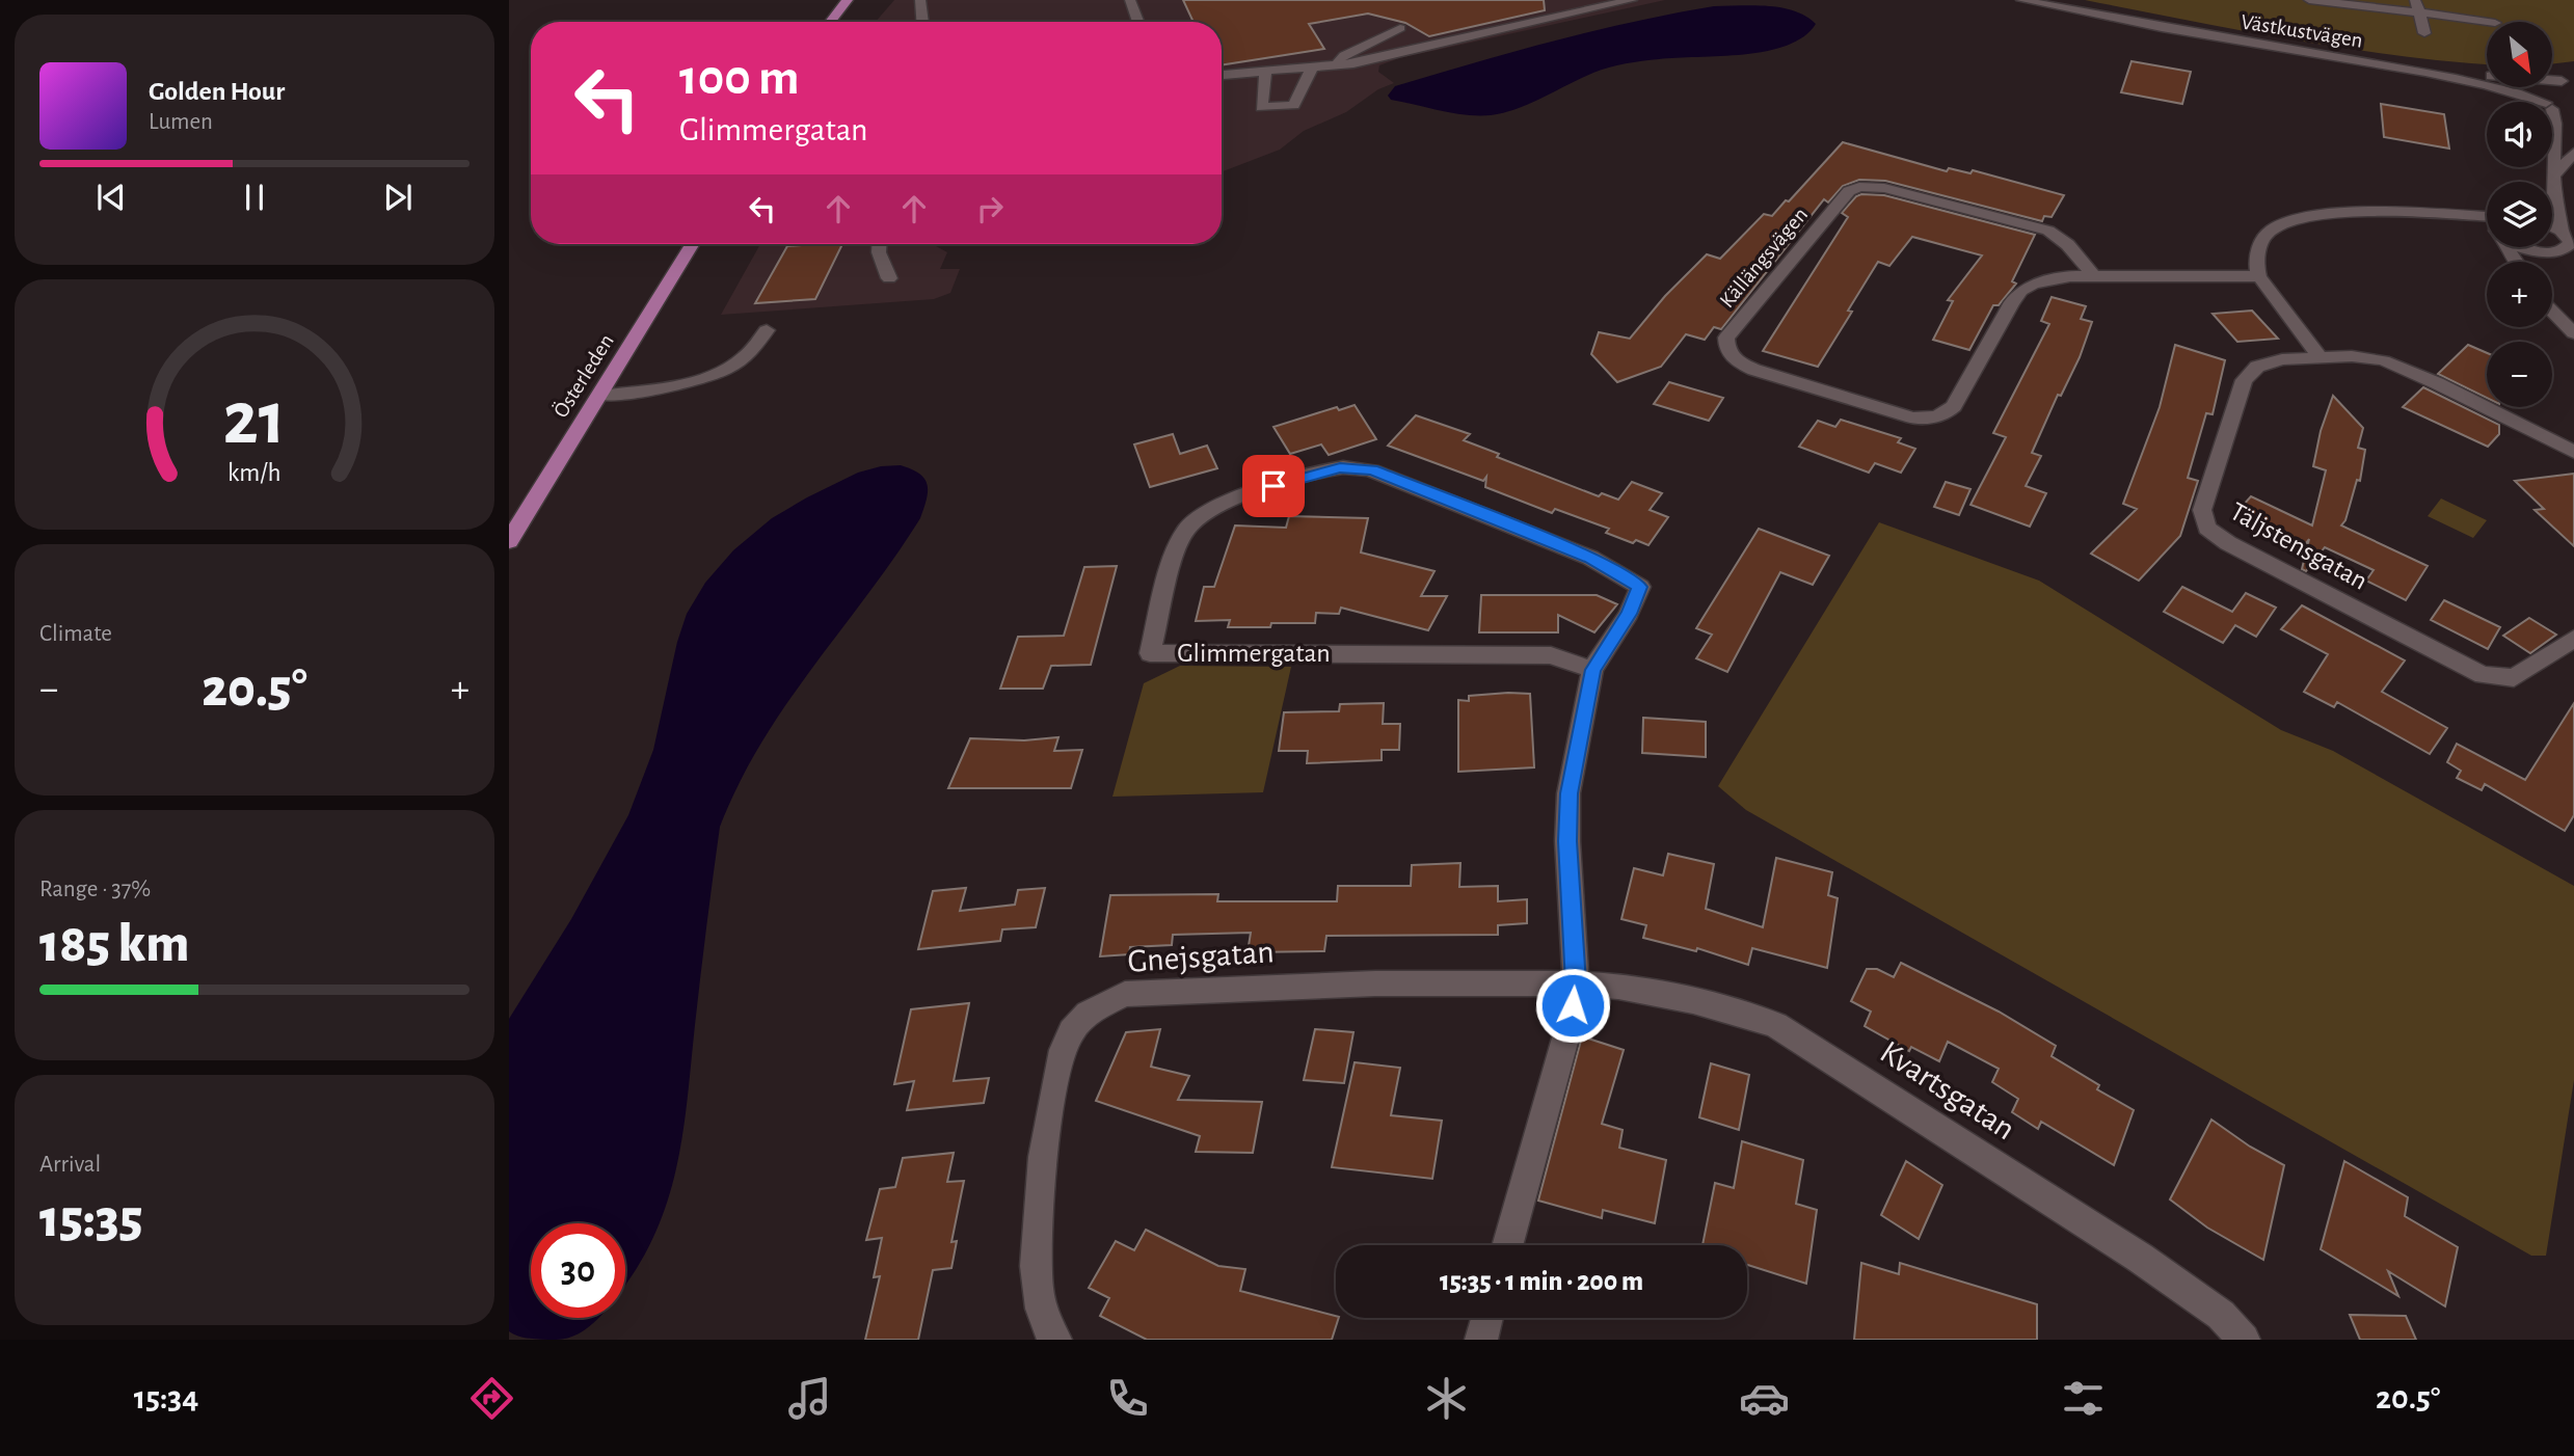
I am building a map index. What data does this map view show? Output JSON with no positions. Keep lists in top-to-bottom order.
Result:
{
  "streets": {
    "main road": ["Österleden"],
    "street": [
      "Västkustvägen",
      "Källängsvägen",
      "Täljstensgatan",
      "Glimmergatan",
      "Gnejsgatan",
      "Kvartsgatan"
    ]
  },
  "crossings": [
    ["Glimmergatan", "Gnejsgatan"],
    ["Glimmergatan", "Kvartsgatan"],
    ["Gnejsgatan", "Kvartsgatan"]
  ],
  "north": "bottom right",
  "page": {
    "map_buttons": ["+", "−"],
    "turn": ["100 m", "Glimmergatan"],
    "song": ["Golden Hour", "Lumen"],
    "tile": [
      "Climate",
      ["Range · 37%", "185 km"],
      ["Arrival", "15:35"]
    ],
    "heat": ["−", "20.5°", "+"],
    "limit": "30",
    "trip": "15:35 · 1 min · 200 m",
    "tabs": ["15:34", "20.5°"],
    "gauge": ["21", "km/h"]
  }
}
